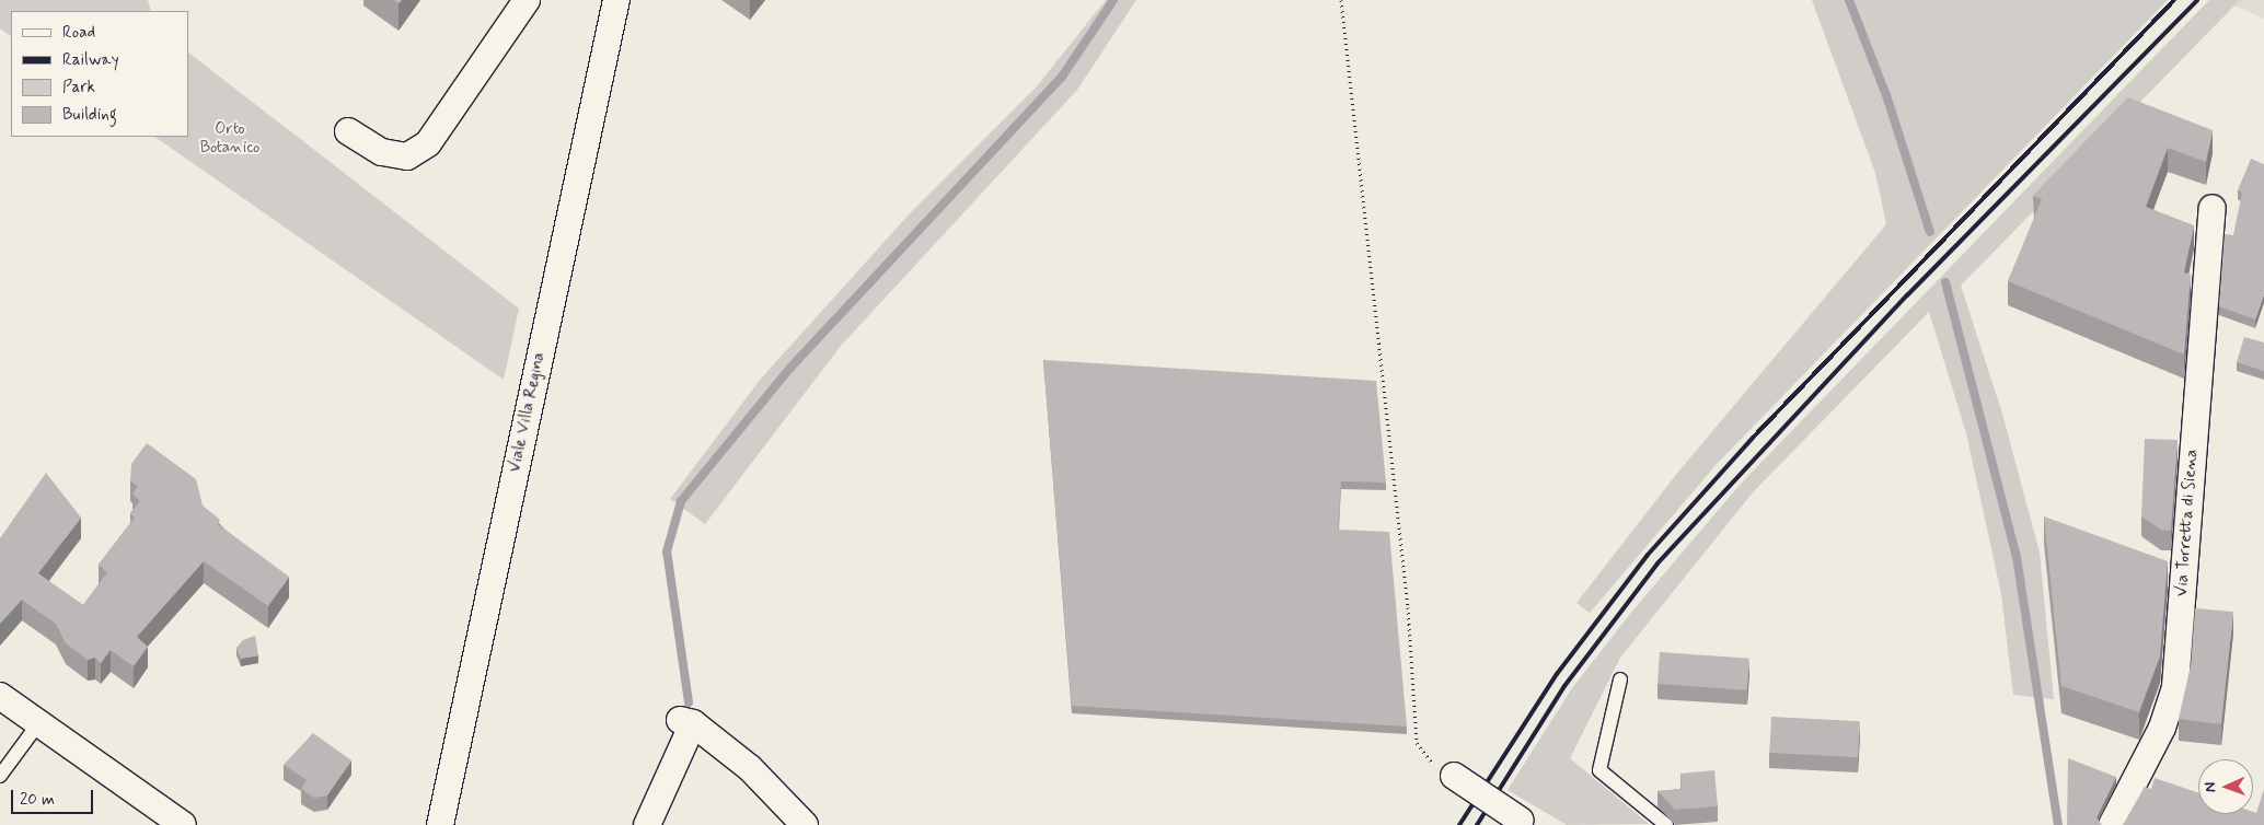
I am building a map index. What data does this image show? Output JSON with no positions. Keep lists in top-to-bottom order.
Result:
{
  "streets": {
    "street": ["Viale Villa Regina", "Via Torretta di Siena"]
  },
  "parks": ["Orto Botanico"],
  "legend": [
    "Road",
    "Railway",
    "Park",
    "Building"
  ],
  "scale_bar": "20 m",
  "north": "left"
}
